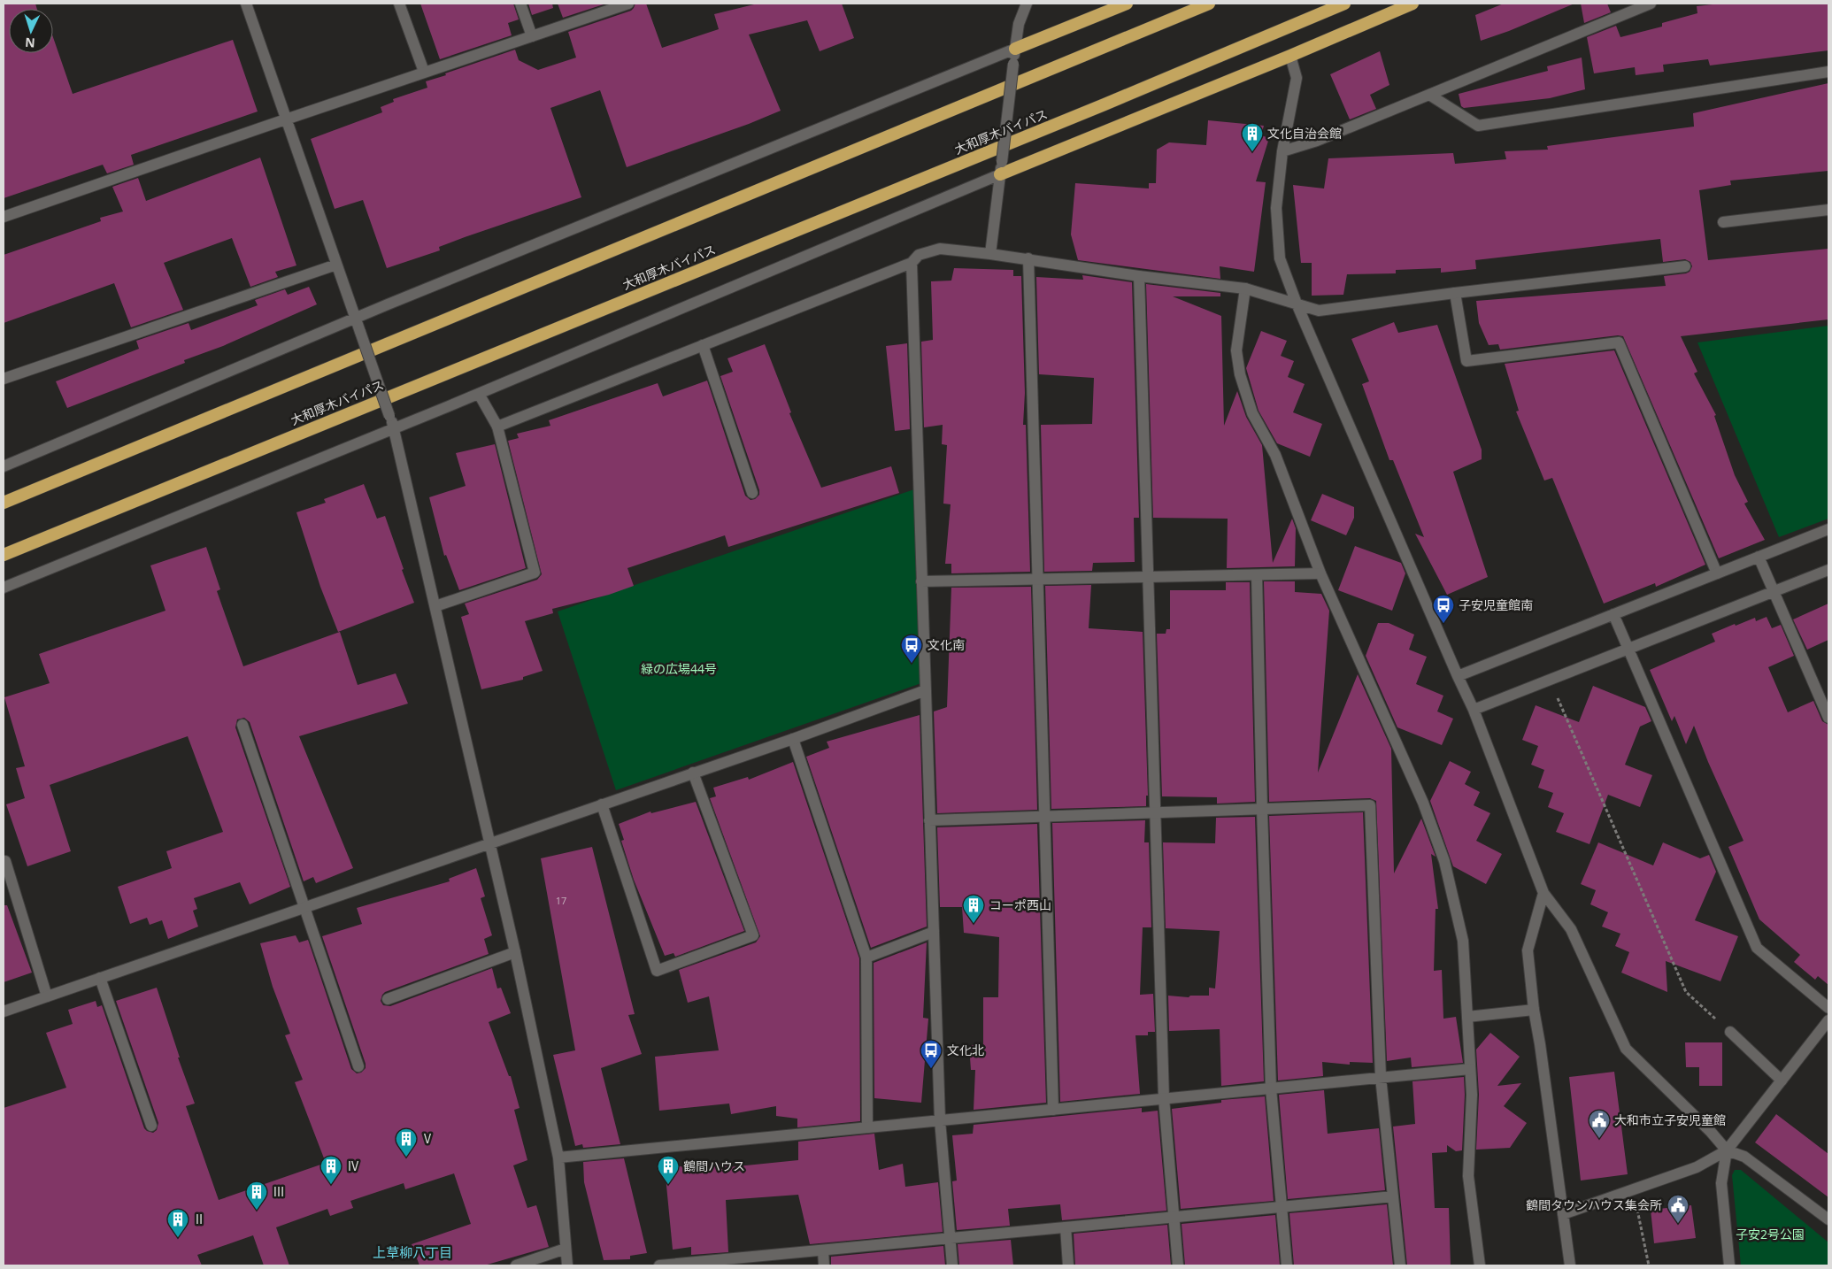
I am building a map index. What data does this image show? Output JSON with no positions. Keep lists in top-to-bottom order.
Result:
{
  "streets": {
    "highway": ["大和厚木バイパス"]
  },
  "districts": ["上草柳八丁目"],
  "parks": ["緑の広場44号", "子安2号公園"],
  "places": {
    "building": [
      "文化自治会館",
      "コーポ西山",
      "Ⅴ",
      "Ⅳ",
      "鶴間ハウス",
      "Ⅲ",
      "Ⅱ"
    ],
    "bus stop": ["子安児童館南", "文化南", "文化北"],
    "public building": ["大和市立子安児童館", "鶴間タウンハウス集会所"]
  },
  "house_numbers": ["17"],
  "north": "bottom"
}
